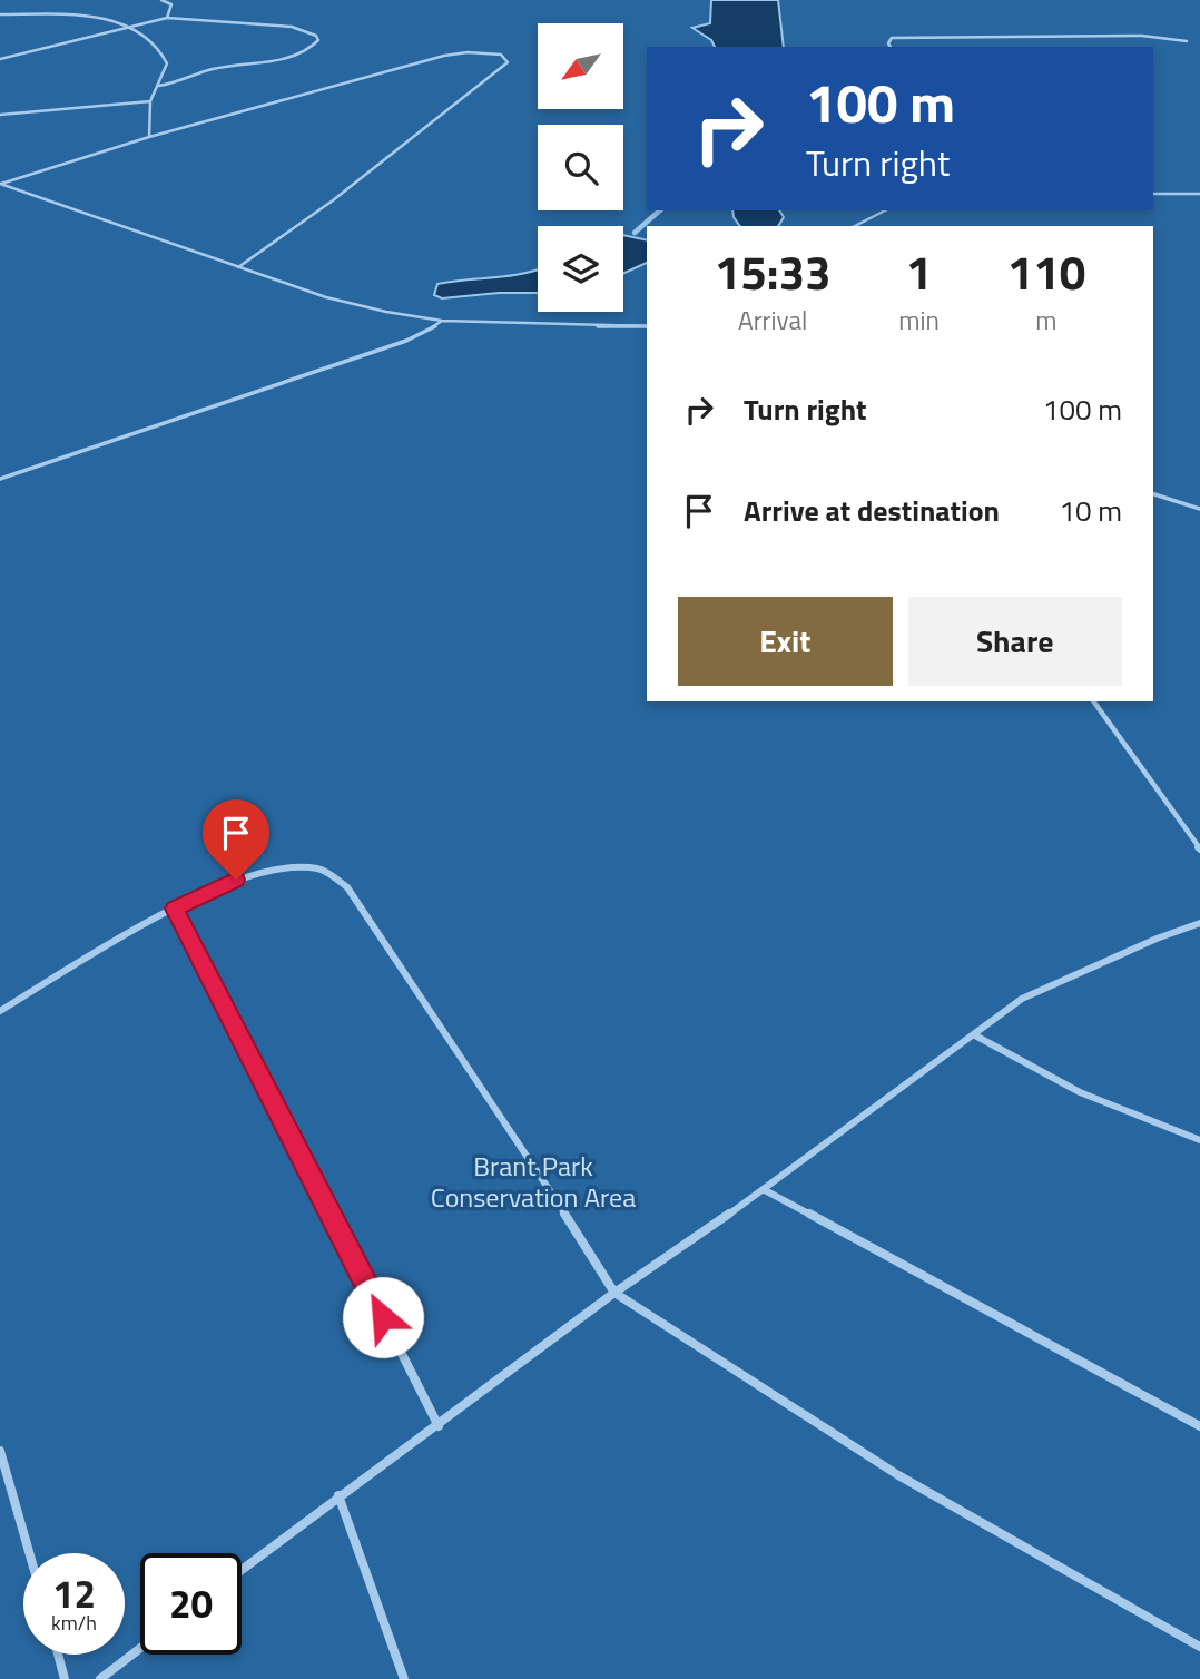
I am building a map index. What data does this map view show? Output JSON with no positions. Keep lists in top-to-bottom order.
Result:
{
  "parks": ["Brant Park Conservation Area"],
  "north": "bottom left",
  "page": {
    "turn": ["100 m", "Turn right"],
    "eta": [
      "15:33",
      "Arrival",
      "1",
      "min",
      "110",
      "m"
    ],
    "list": [
      {
        "name": "Turn right",
        "value": "100 m"
      },
      {
        "name": "Arrive at destination",
        "value": "10 m"
      }
    ],
    "buttons": ["Exit", "Share"],
    "speed": "12 km/h",
    "limit": "20"
  }
}
